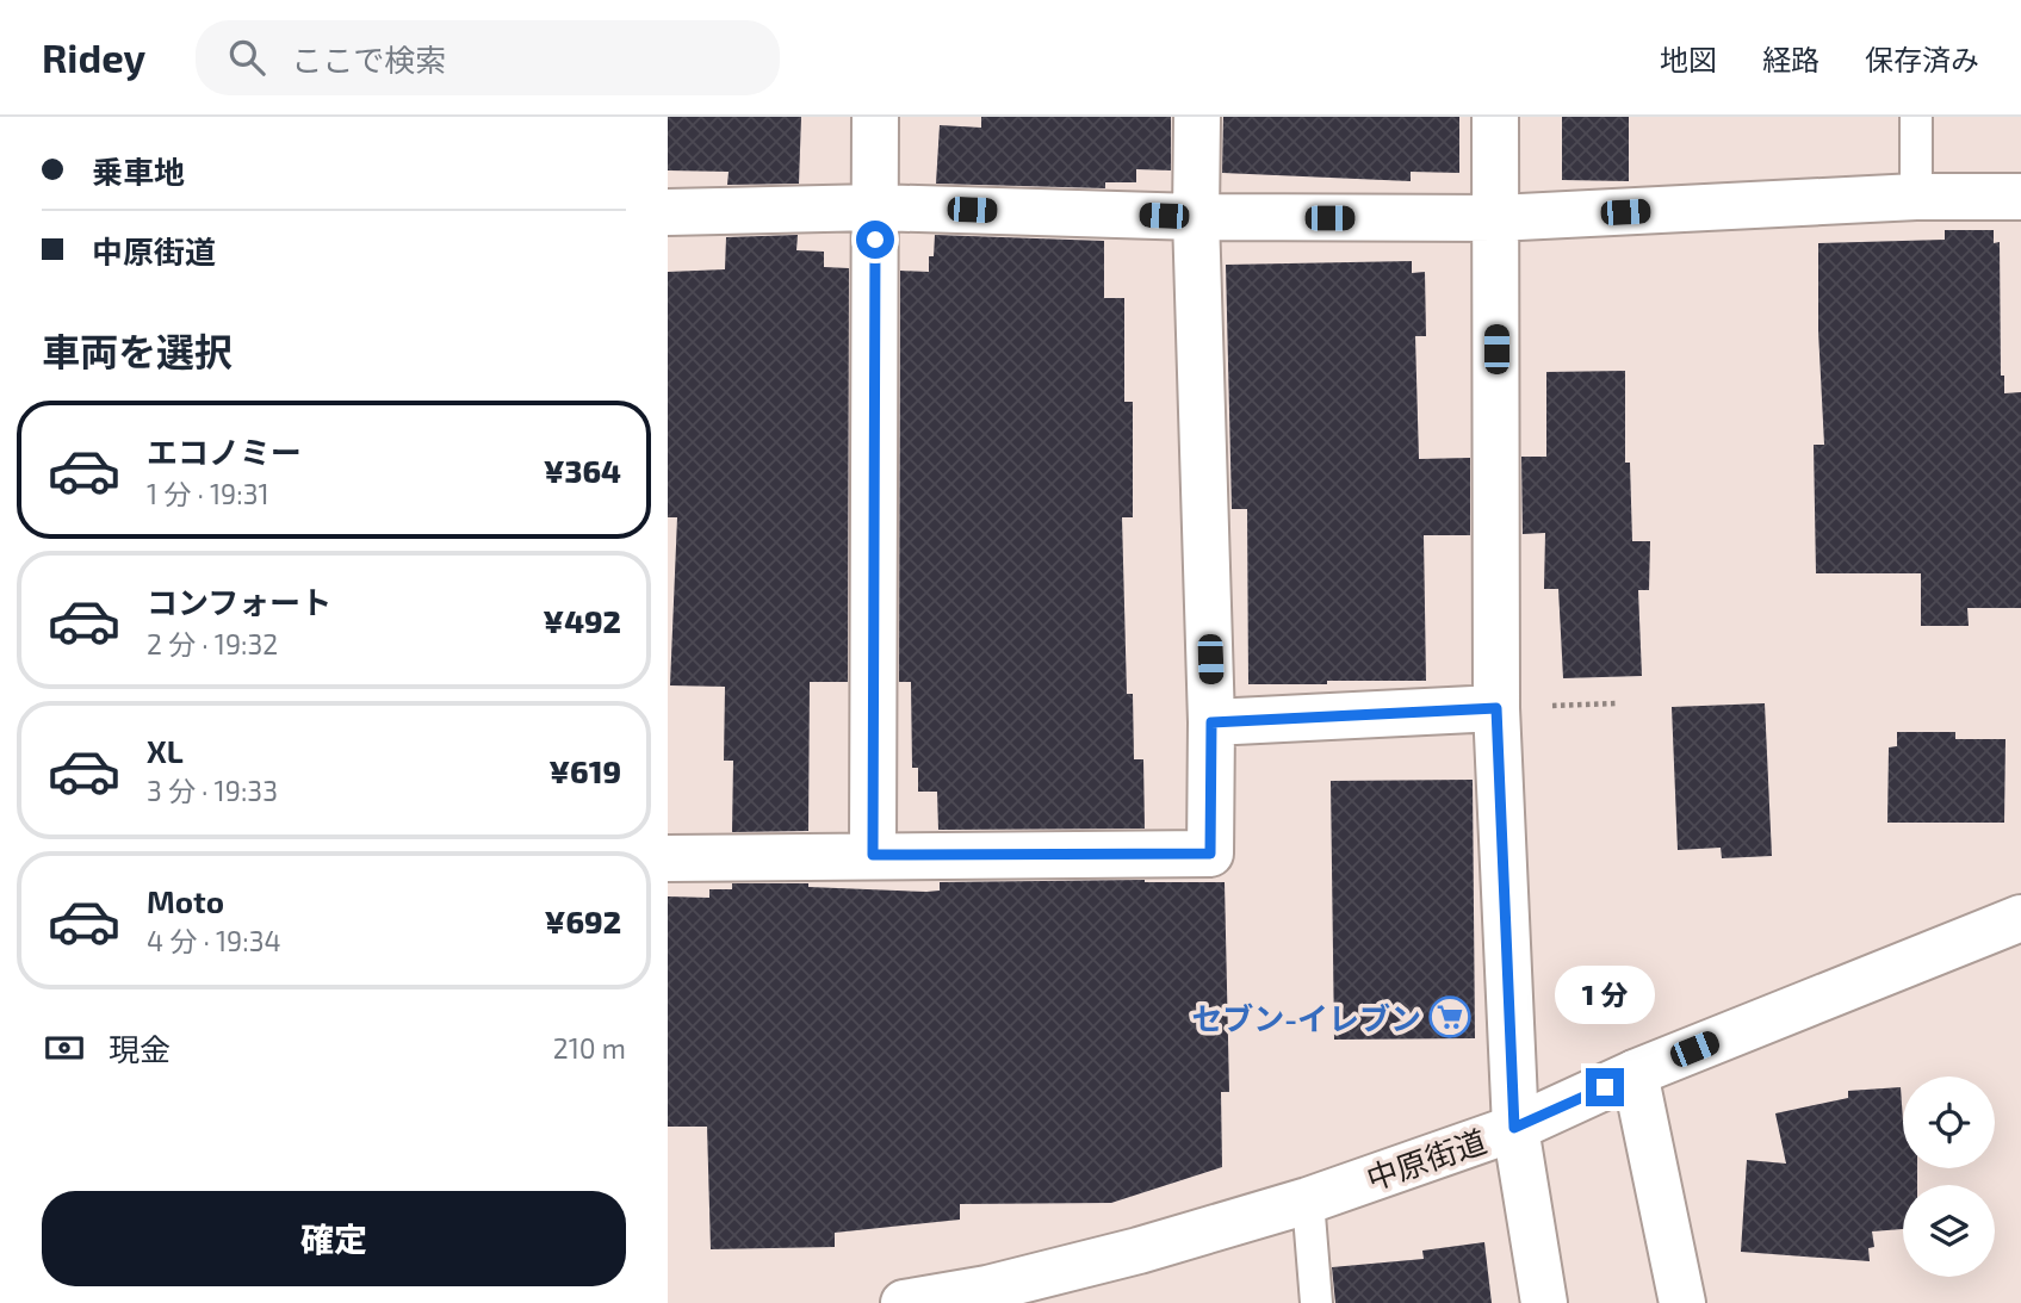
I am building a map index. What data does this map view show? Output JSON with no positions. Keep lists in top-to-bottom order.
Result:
{
  "streets": {
    "street": ["中原街道"]
  },
  "places": {
    "supermarket": ["セブン-イレブン"]
  },
  "page": {
    "header": "Ridey",
    "search": "ここで検索",
    "nav": ["地図", "経路", "保存済み"],
    "banner": ["乗車地", "中原街道"],
    "heading": "車両を選択",
    "list": [
      {
        "name": "エコノミー",
        "note": "1 分 · 19:31",
        "value": "¥364"
      },
      {
        "name": "コンフォート",
        "note": "2 分 · 19:32",
        "value": "¥492"
      },
      {
        "name": "XL",
        "note": "3 分 · 19:33",
        "value": "¥619"
      },
      {
        "name": "Moto",
        "note": "4 分 · 19:34",
        "value": "¥692"
      }
    ],
    "bubble": "1 分",
    "pay": ["現金", "210 m"],
    "buttons": "確定"
  }
}
